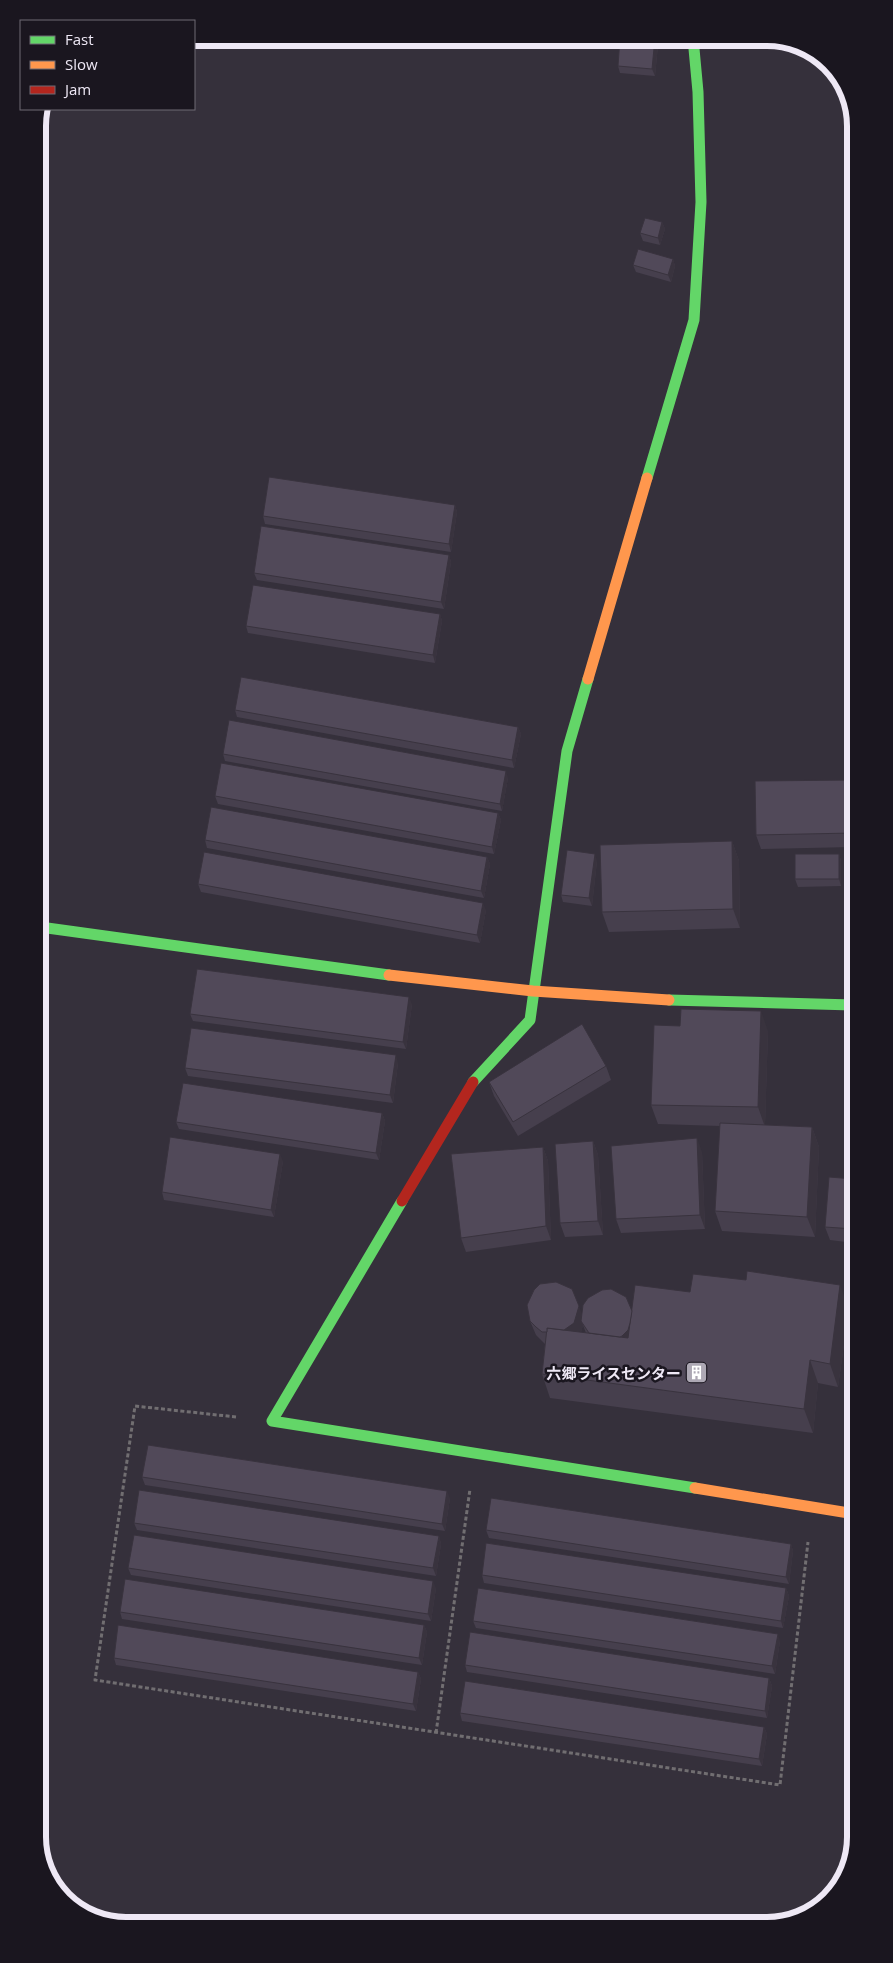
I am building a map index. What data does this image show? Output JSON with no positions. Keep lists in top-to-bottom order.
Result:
{
  "places": {
    "building": ["六郷ライスセンター"]
  },
  "legend": ["Fast", "Slow", "Jam"]
}
